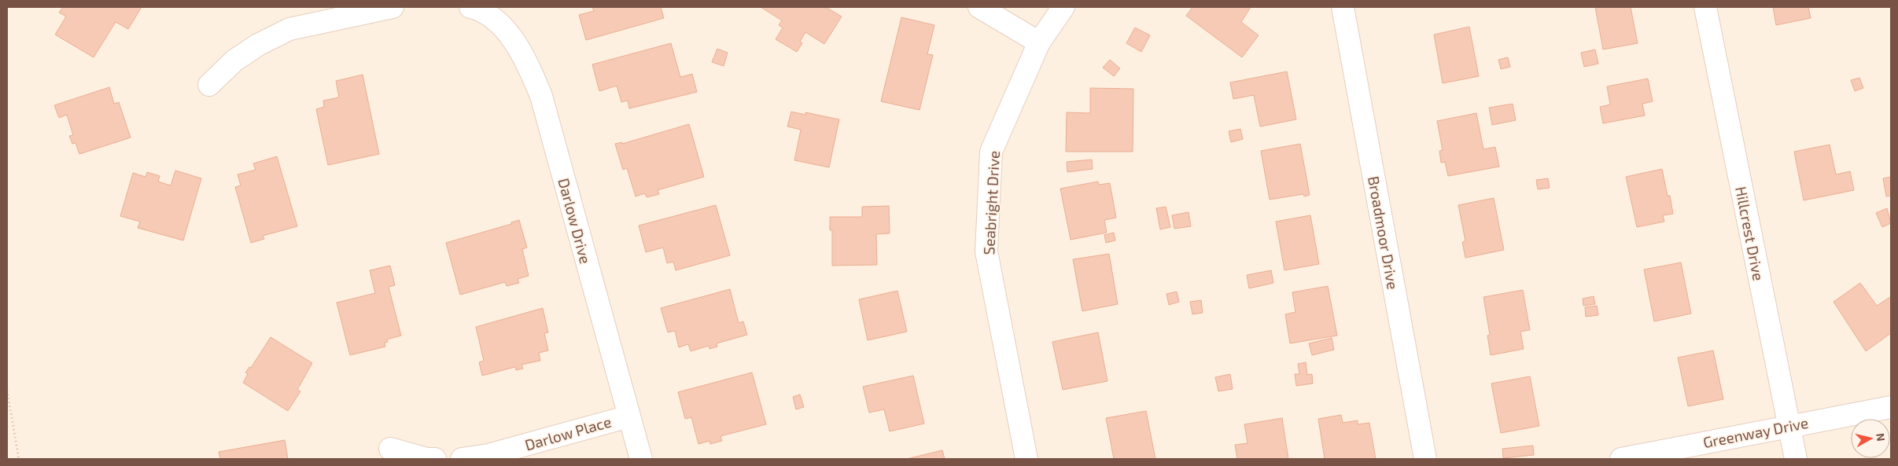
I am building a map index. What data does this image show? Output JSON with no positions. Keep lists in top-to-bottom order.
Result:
{
  "streets": {
    "street": [
      "Seabright Drive",
      "Darlow Drive",
      "Broadmoor Drive",
      "Hillcrest Drive",
      "Greenway Drive",
      "Darlow Place"
    ]
  },
  "crossings": [
    ["Darlow Drive", "Darlow Place"],
    ["Hillcrest Drive", "Greenway Drive"]
  ],
  "north": "right"
}
